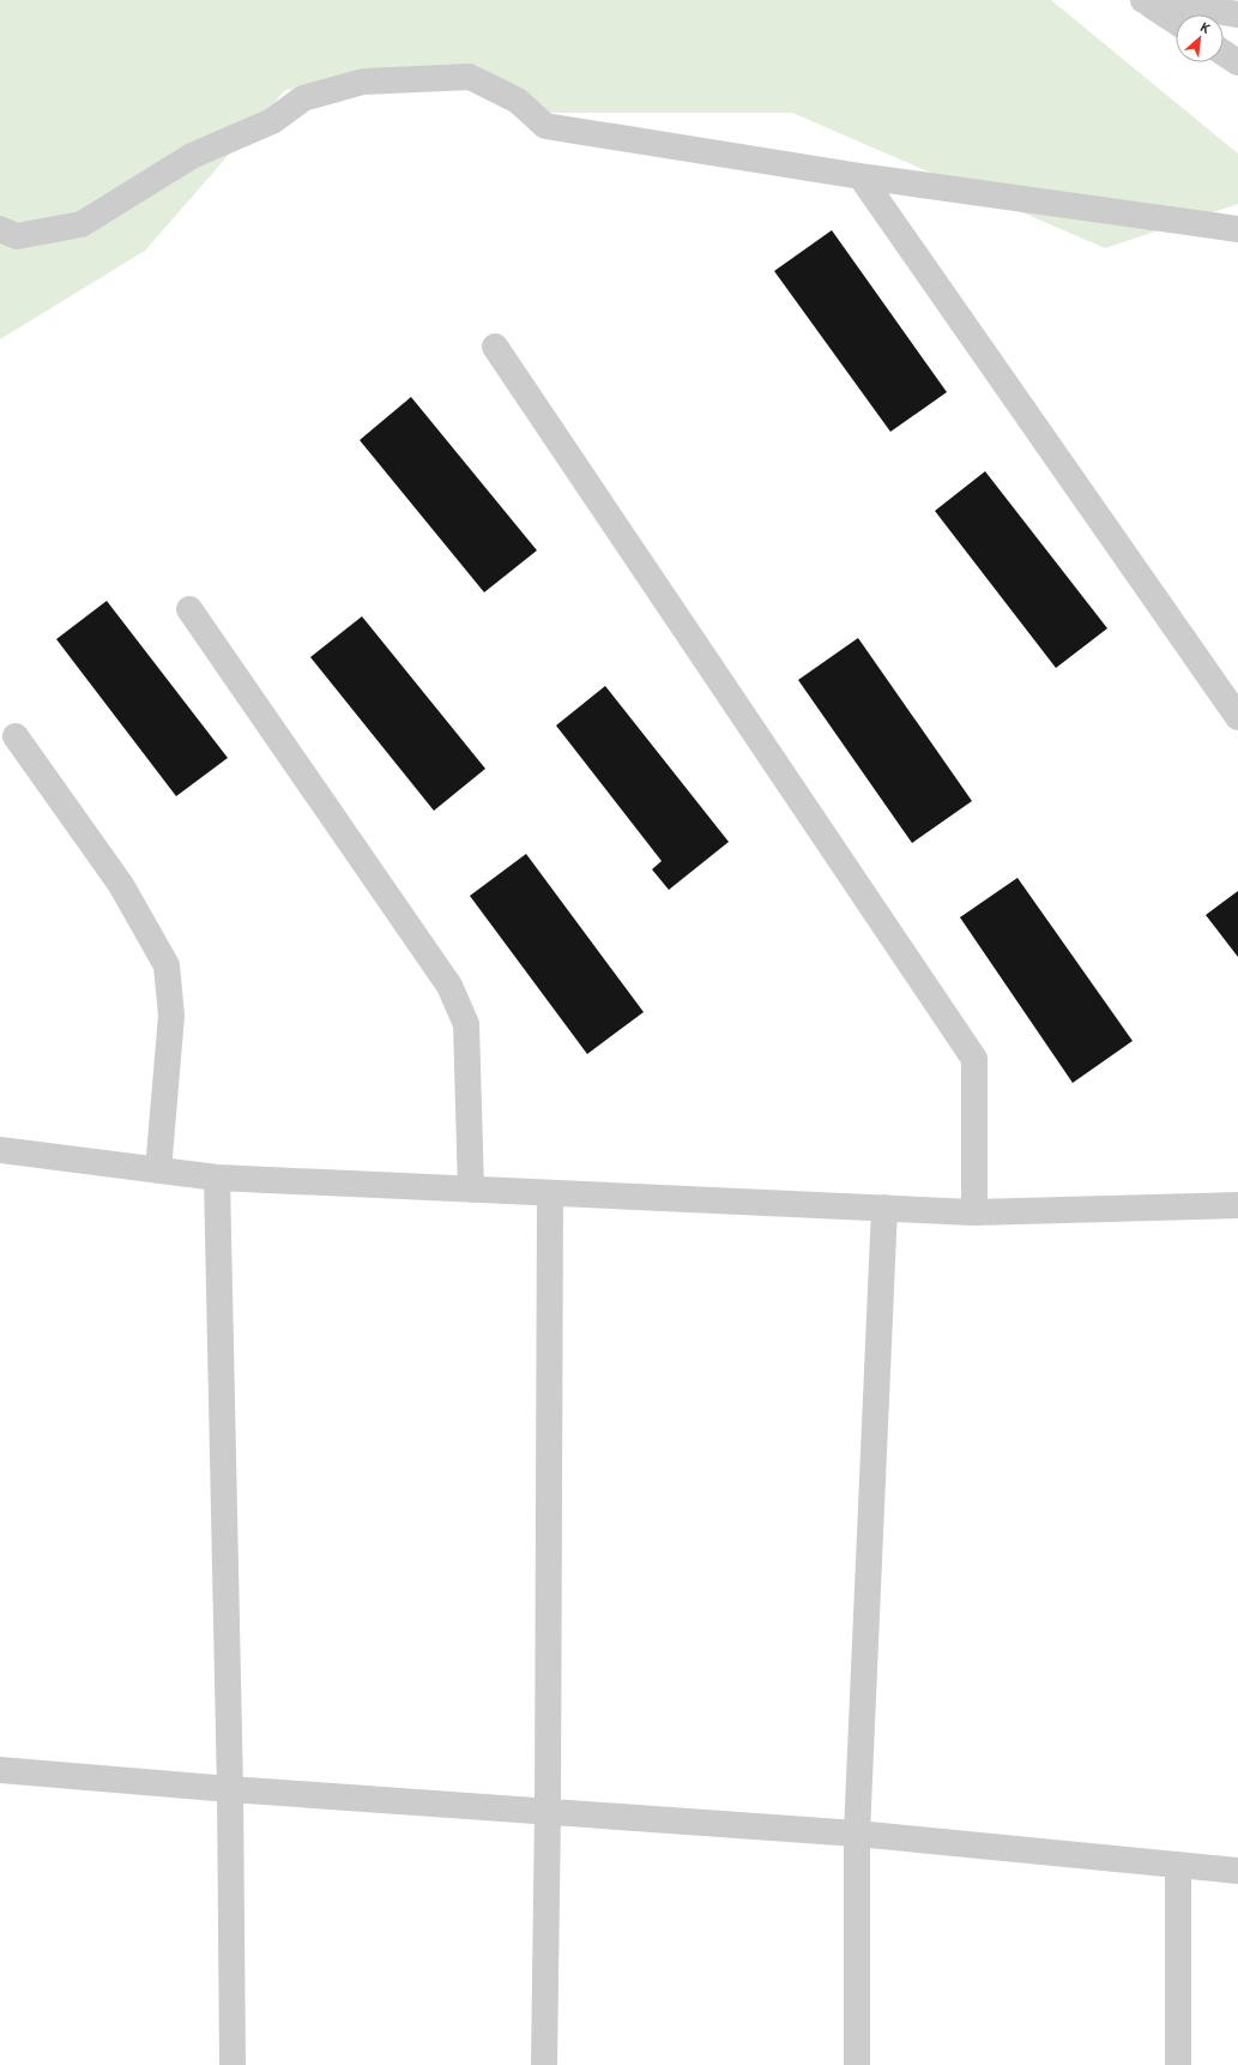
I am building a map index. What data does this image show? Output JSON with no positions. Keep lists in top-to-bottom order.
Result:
{
  "north": "top right"
}
